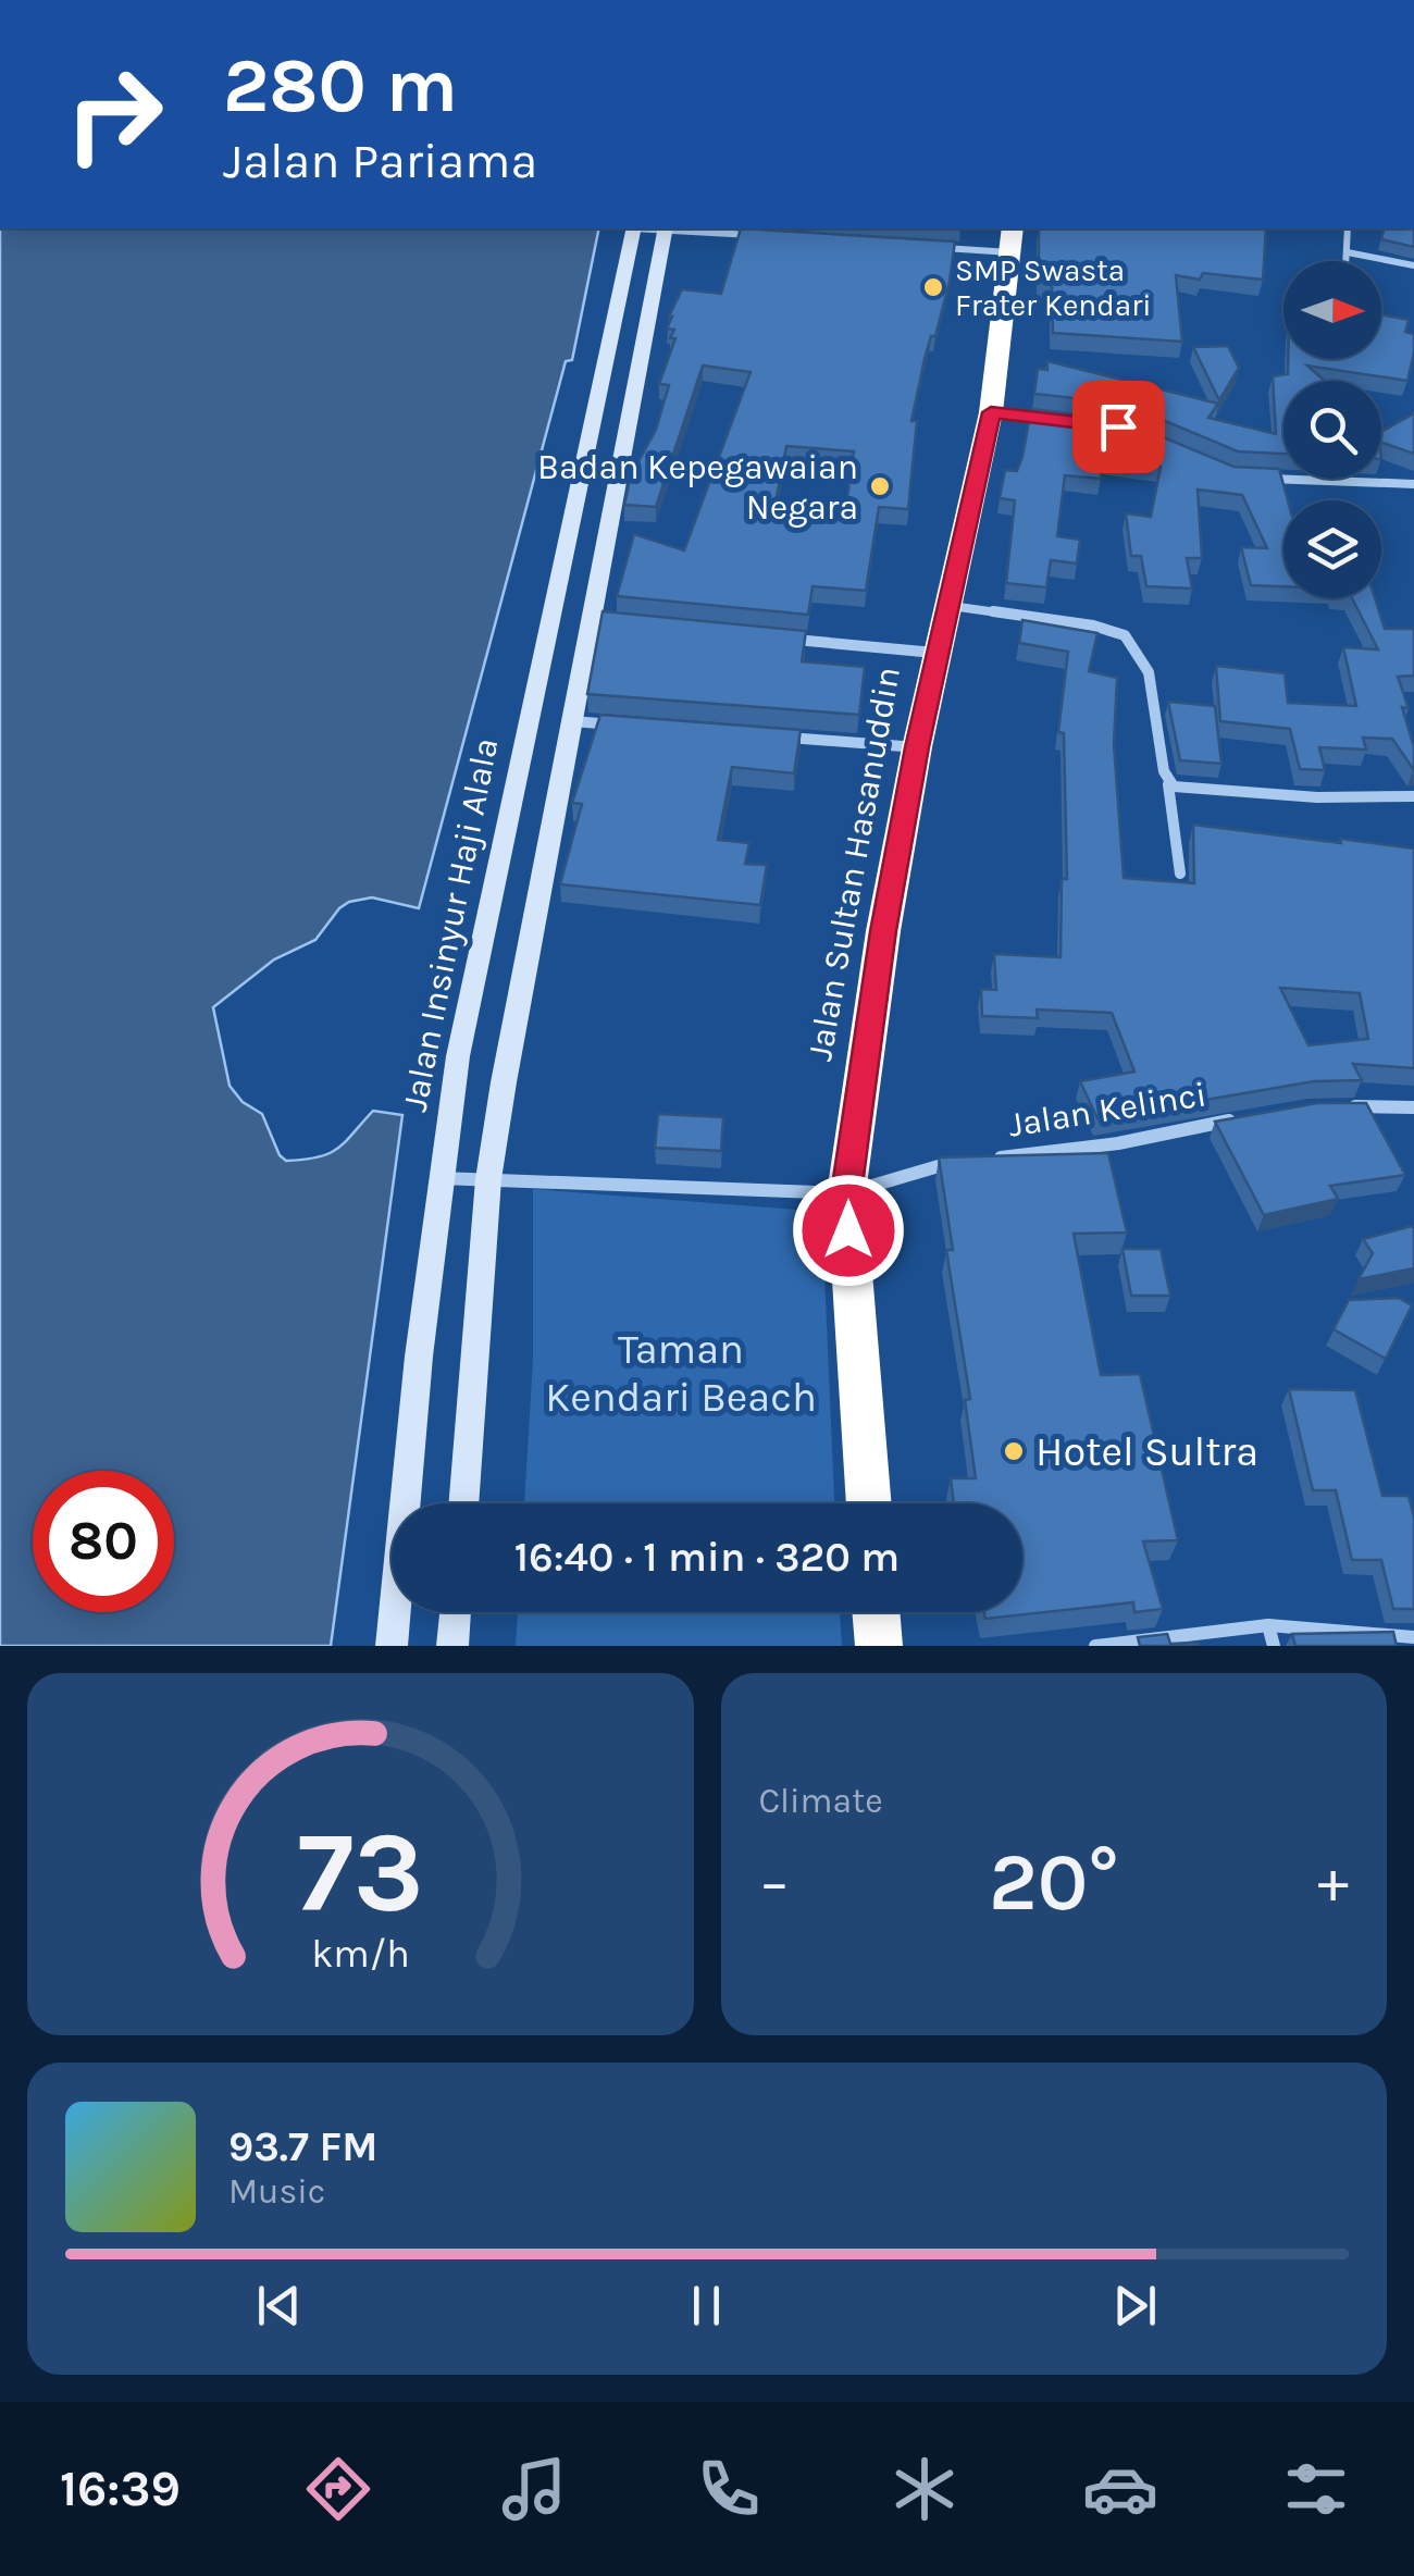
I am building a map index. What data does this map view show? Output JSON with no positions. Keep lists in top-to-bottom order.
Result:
{
  "streets": {
    "highway": ["Jalan Sultan Hasanuddin"],
    "main road": ["Jalan Insinyur Haji Alala"],
    "street": ["Jalan Kelinci"]
  },
  "crossings": [
    ["Jalan Sultan Hasanuddin", "Jalan Kelinci"],
    ["Jalan Insinyur Haji Alala", "Jalan Kelinci"]
  ],
  "parks": ["Taman Kendari Beach"],
  "places": ["SMP Swasta Frater Kendari", "Badan Kepegawaian Negara", "Hotel Sultra"],
  "north": "right",
  "page": {
    "turn": ["280 m", "Jalan Pariama"],
    "limit": "80",
    "trip": "16:40 · 1 min · 320 m",
    "tile": "Climate",
    "heat": ["−", "20°", "+"],
    "song": ["93.7 FM", "Music"],
    "tabs": "16:39",
    "gauge": ["73", "km/h"]
  }
}
